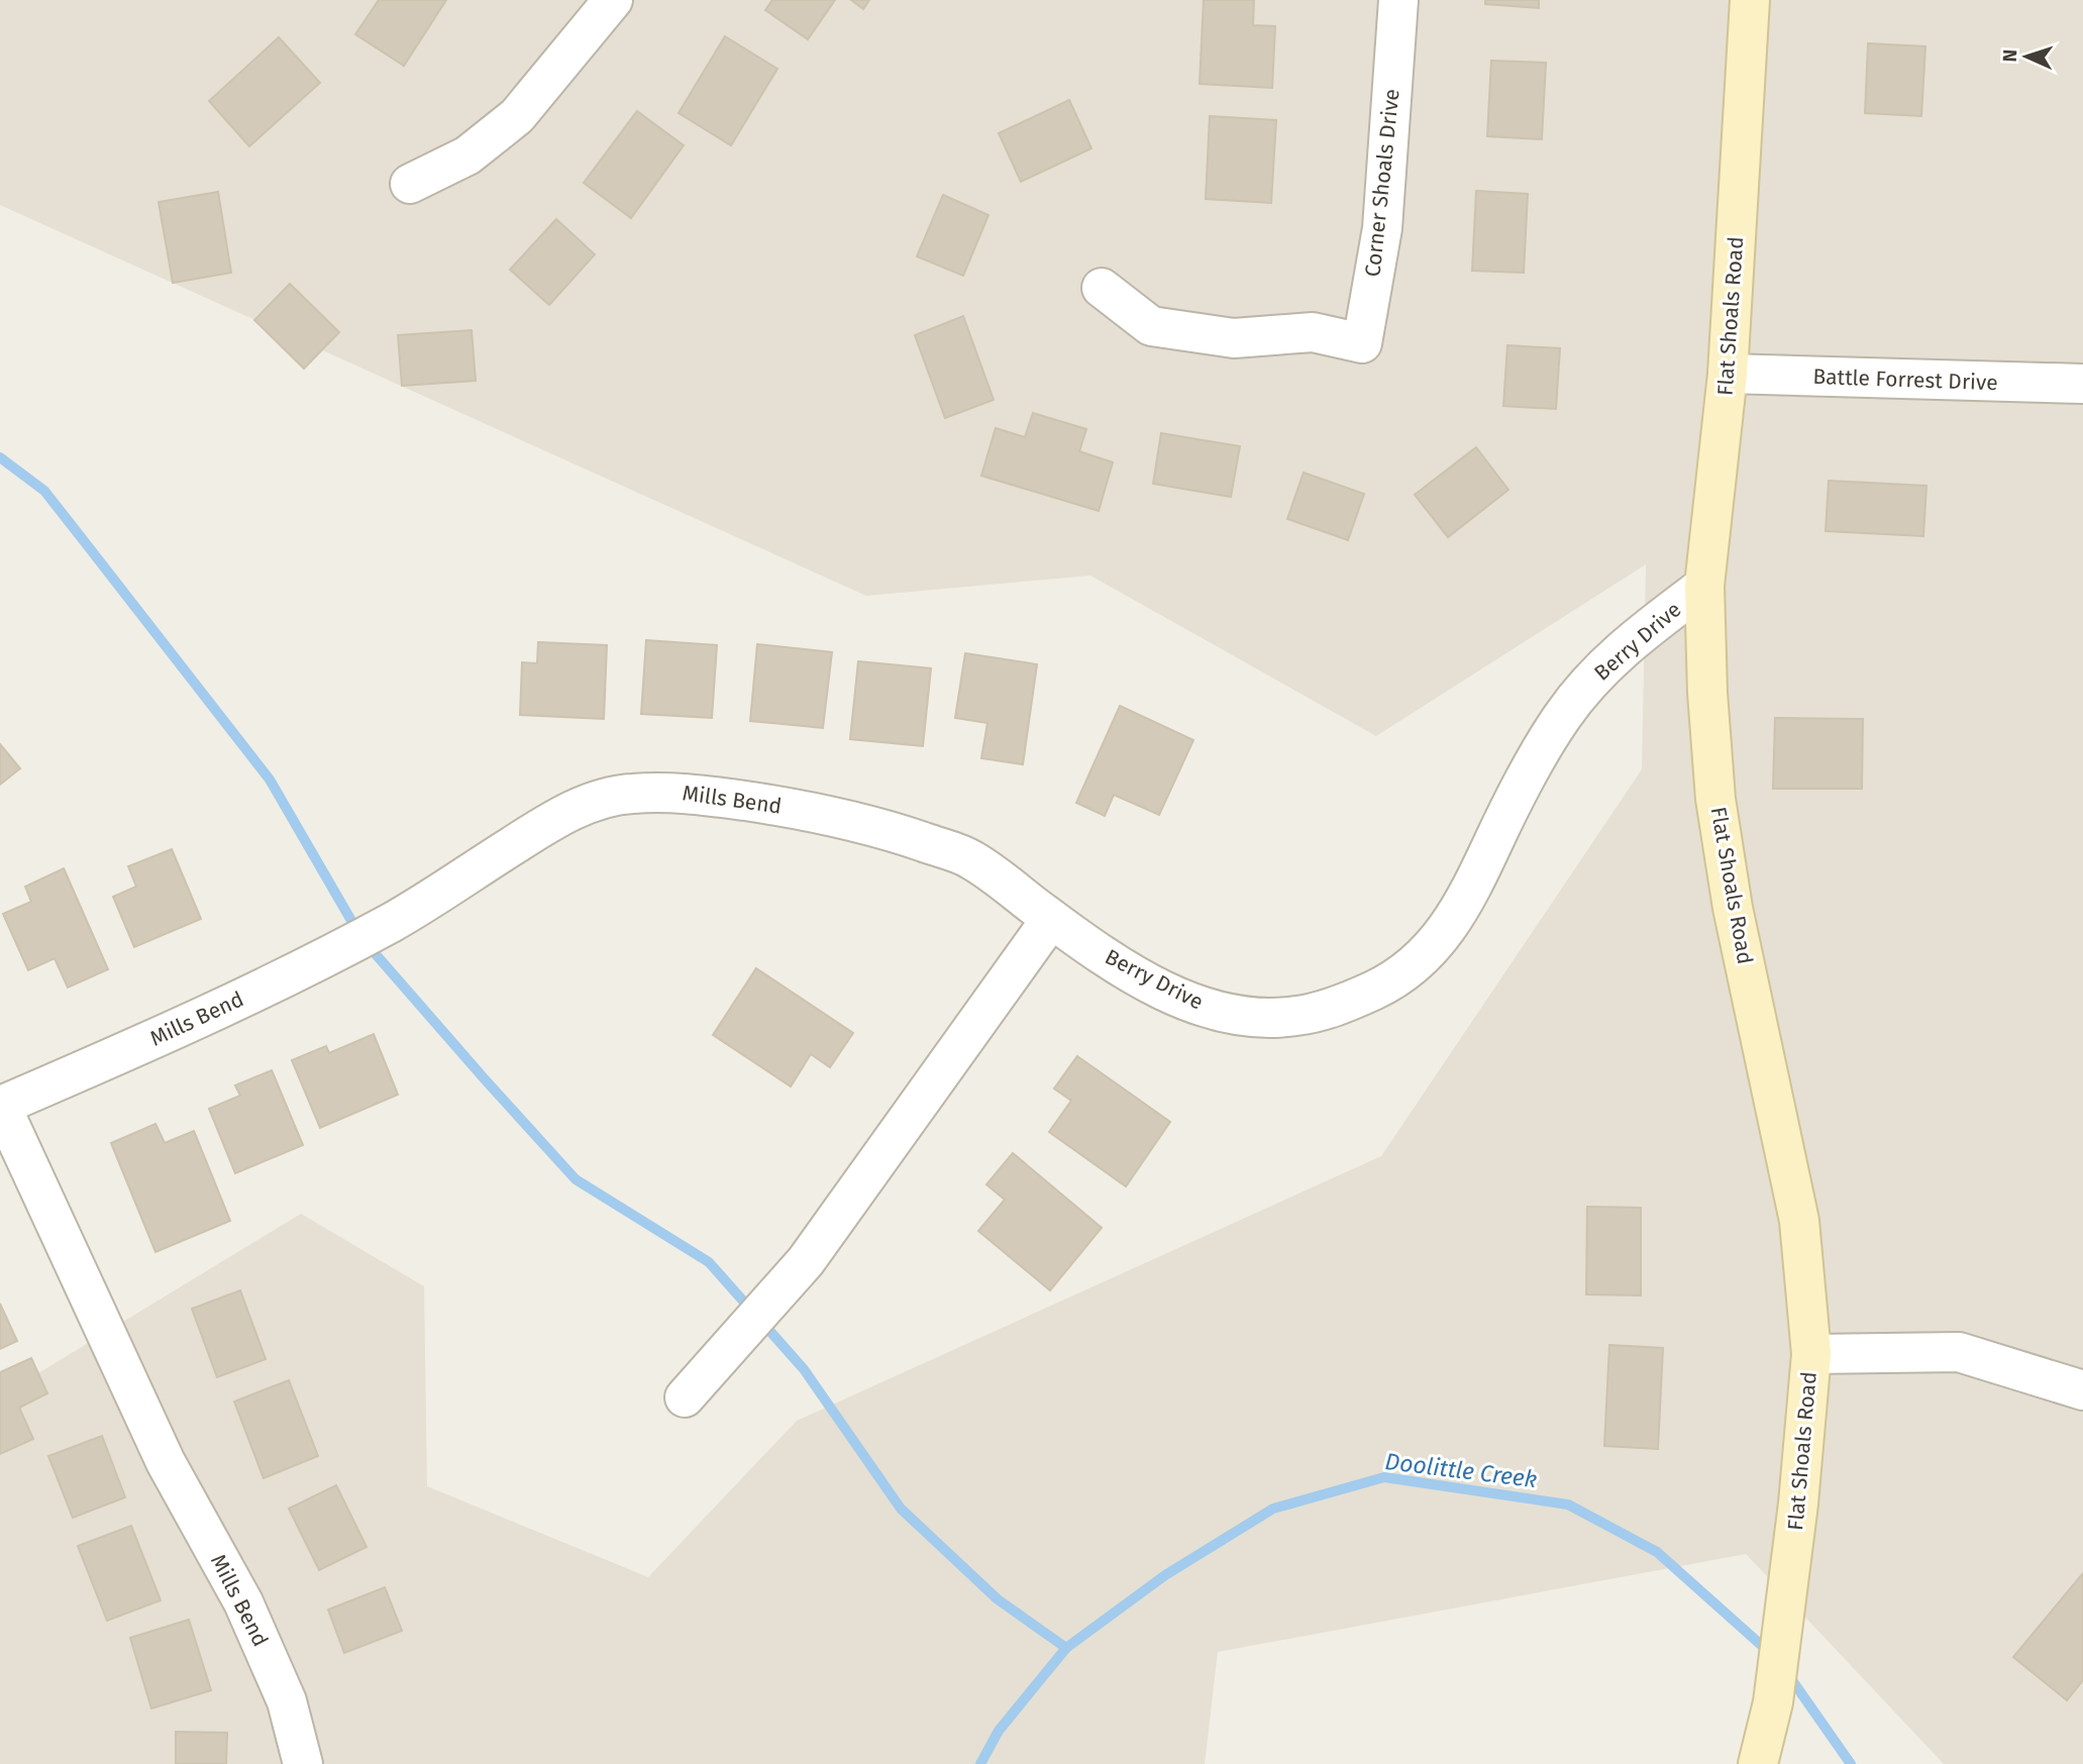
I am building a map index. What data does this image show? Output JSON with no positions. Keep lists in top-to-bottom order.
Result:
{
  "streets": {
    "main road": ["Flat Shoals Road"],
    "street": [
      "Corner Shoals Drive",
      "Battle Forrest Drive",
      "Berry Drive",
      "Mills Bend"
    ]
  },
  "crossings": [
    ["Flat Shoals Road", "Battle Forrest Drive"],
    ["Flat Shoals Road", "Berry Drive"],
    ["Berry Drive", "Mills Bend"]
  ],
  "water": ["Doolittle Creek"],
  "north": "left"
}
